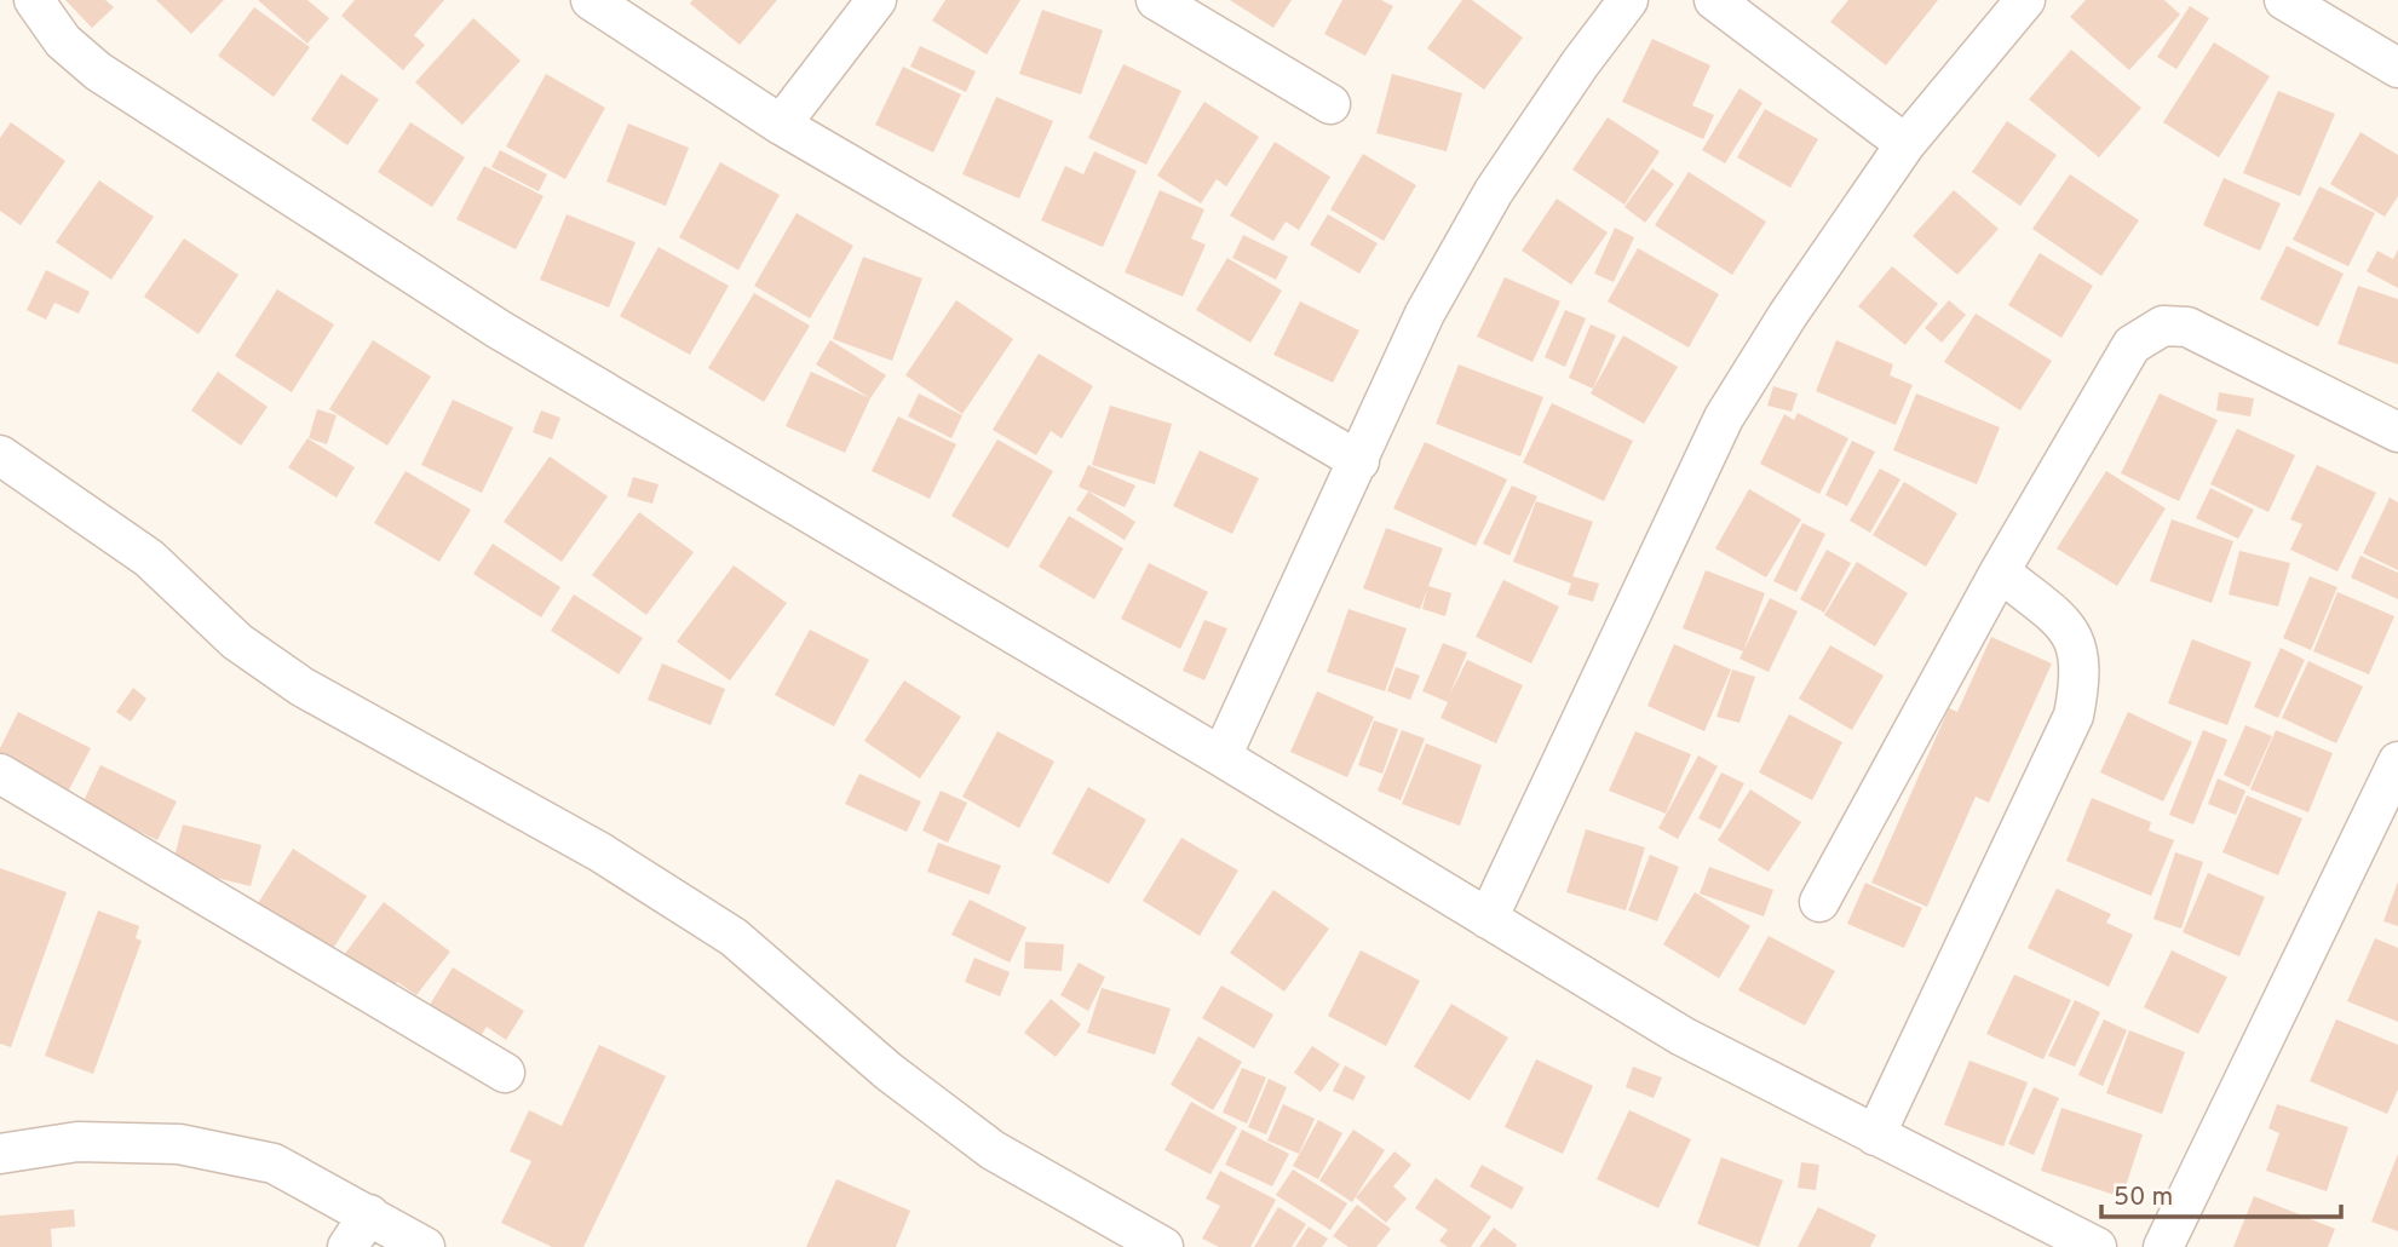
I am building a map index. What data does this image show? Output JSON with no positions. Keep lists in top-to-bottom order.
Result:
{
  "scale_bar": "50 m"
}
